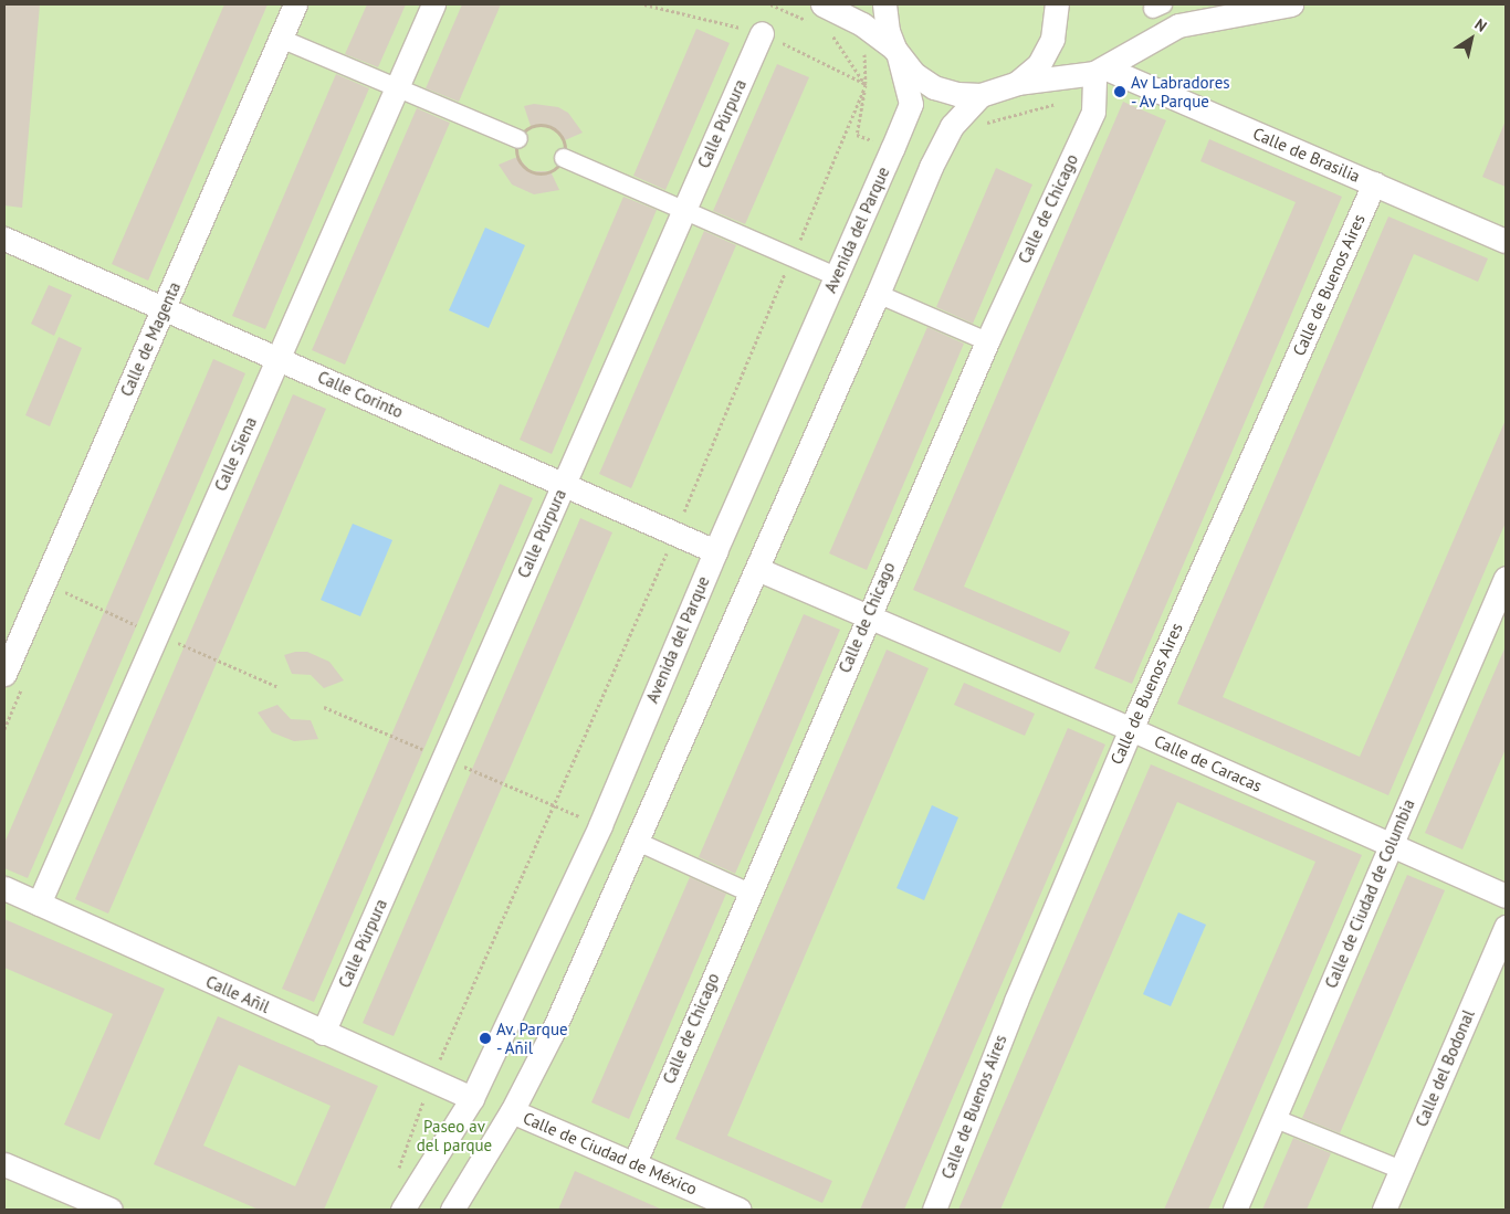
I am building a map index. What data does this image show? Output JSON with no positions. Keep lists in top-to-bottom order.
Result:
{
  "streets": {
    "street": [
      "Calle Púrpura",
      "Calle de Brasilia",
      "Calle de Chicago",
      "Avenida del Parque",
      "Calle de Buenos Aires",
      "Calle de Magenta",
      "Calle Corinto",
      "Calle Siena",
      "Calle de Caracas",
      "Calle de Ciudad de Columbia",
      "Calle Añil",
      "Calle del Bodonal",
      "Calle de Ciudad de México"
    ]
  },
  "crossings": [
    ["Calle Púrpura", "Calle Corinto"],
    ["Calle Púrpura", "Calle Añil"],
    ["Calle de Brasilia", "Calle de Chicago"],
    ["Calle de Brasilia", "Calle de Buenos Aires"],
    ["Calle de Chicago", "Calle de Caracas"],
    ["Calle de Chicago", "Calle de Ciudad de México"],
    ["Avenida del Parque", "Calle Corinto"],
    ["Avenida del Parque", "Calle Añil"],
    ["Calle de Buenos Aires", "Calle de Caracas"],
    ["Calle de Magenta", "Calle Corinto"],
    ["Calle Corinto", "Calle Siena"],
    ["Calle Siena", "Calle Añil"],
    ["Calle de Caracas", "Calle de Ciudad de Columbia"]
  ],
  "parks": ["Paseo av del parque"],
  "places": ["Av Labradores - Av Parque", "Av. Parque - Añil"],
  "north": "top right"
}
